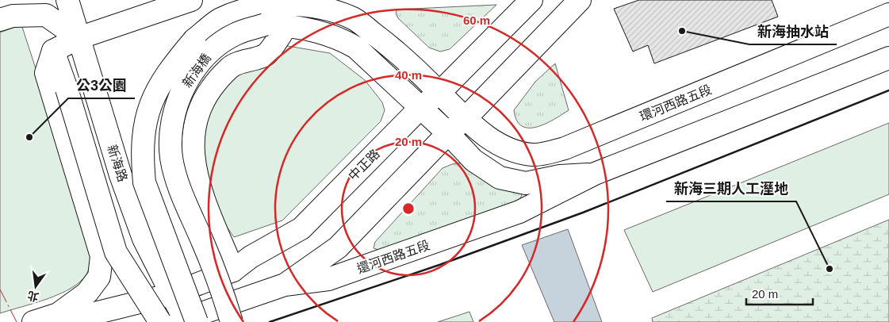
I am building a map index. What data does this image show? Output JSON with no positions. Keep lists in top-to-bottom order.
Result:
{
  "streets": {
    "street": [
      "新海橋",
      "環河西路五段",
      "新海路",
      "中正路",
      "還河西路五段"
    ]
  },
  "crossings": [
    ["新海橋", "環河西路五段"],
    ["新海橋", "新海路"],
    ["新海橋", "中正路"],
    ["新海橋", "還河西路五段"],
    ["環河西路五段", "中正路"],
    ["新海路", "中正路"],
    ["新海路", "還河西路五段"]
  ],
  "places": ["新海抽水站", "公3公園", "新海三期人工溼地"],
  "scale_bar": "20 m",
  "north": "bottom",
  "rings": ["60 m", "40 m", "20 m"]
}
